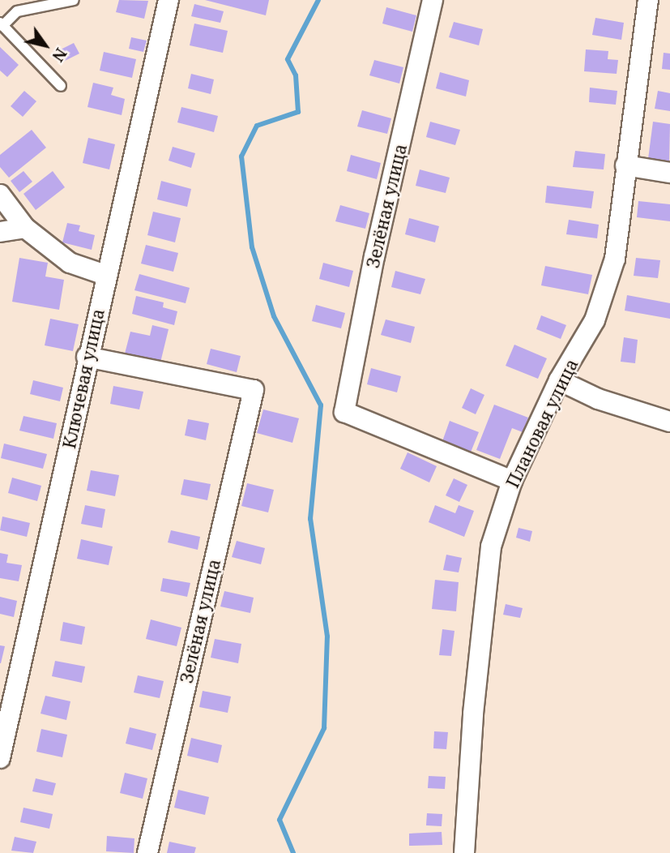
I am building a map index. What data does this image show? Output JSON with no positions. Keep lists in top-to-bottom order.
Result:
{
  "streets": {
    "street": ["Зелёная улица", "Ключевая улица", "Плановая улица"]
  },
  "crossings": [
    ["Зелёная улица", "Ключевая улица"],
    ["Зелёная улица", "Плановая улица"]
  ],
  "north": "bottom right"
}
